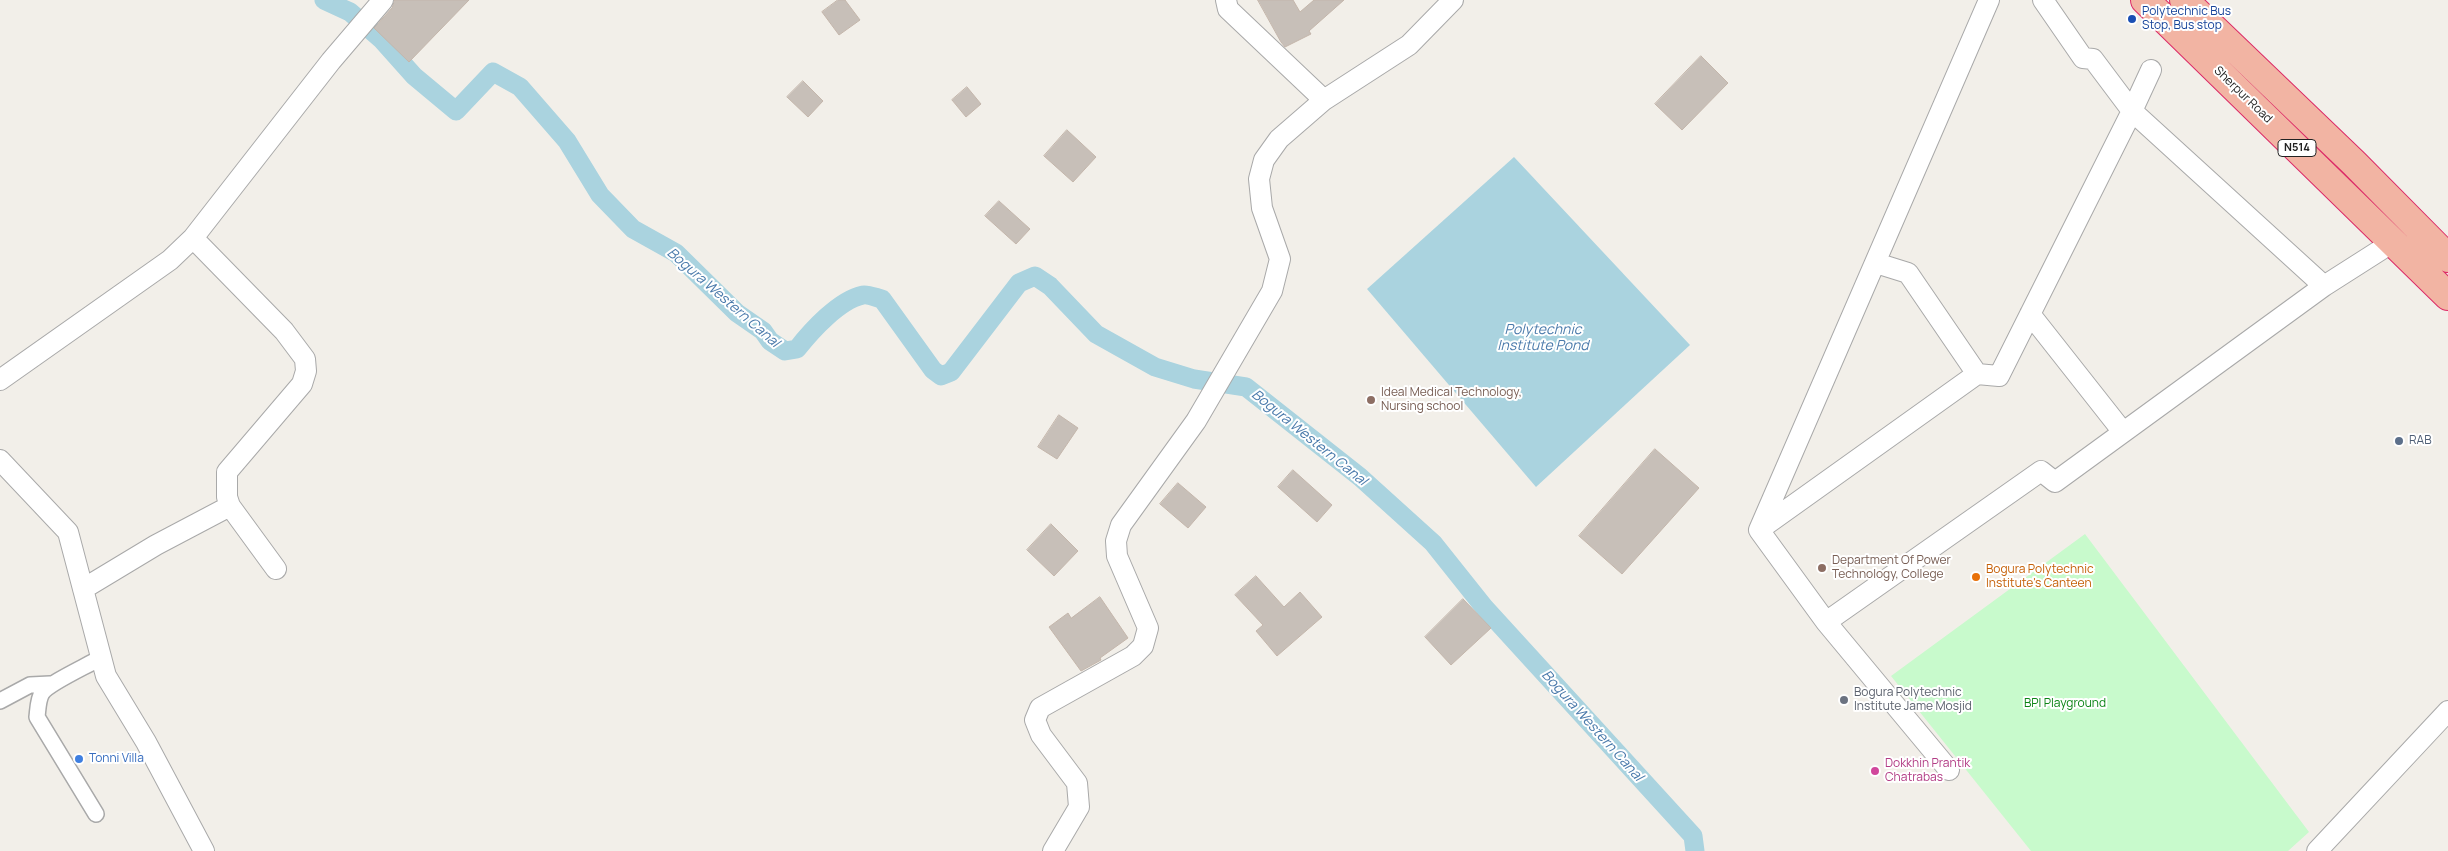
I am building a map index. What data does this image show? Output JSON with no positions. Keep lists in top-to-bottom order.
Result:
{
  "streets": {
    "highway": ["Sherpur Road", "N514"]
  },
  "water": ["Bogura Western Canal", "Polytechnic Institute Pond"],
  "parks": ["BPI Playground"],
  "places": [
    "Polytechnic Bus Stop, Bus stop",
    "Ideal Medical Technology, Nursing school",
    "RAB",
    "Department Of Power Technology, College",
    "Bogura Polytechnic Institute's Canteen",
    "Bogura Polytechnic Institute Jame Mosjid",
    "Tonni Villa",
    "Dokkhin Prantik Chatrabas"
  ]
}
